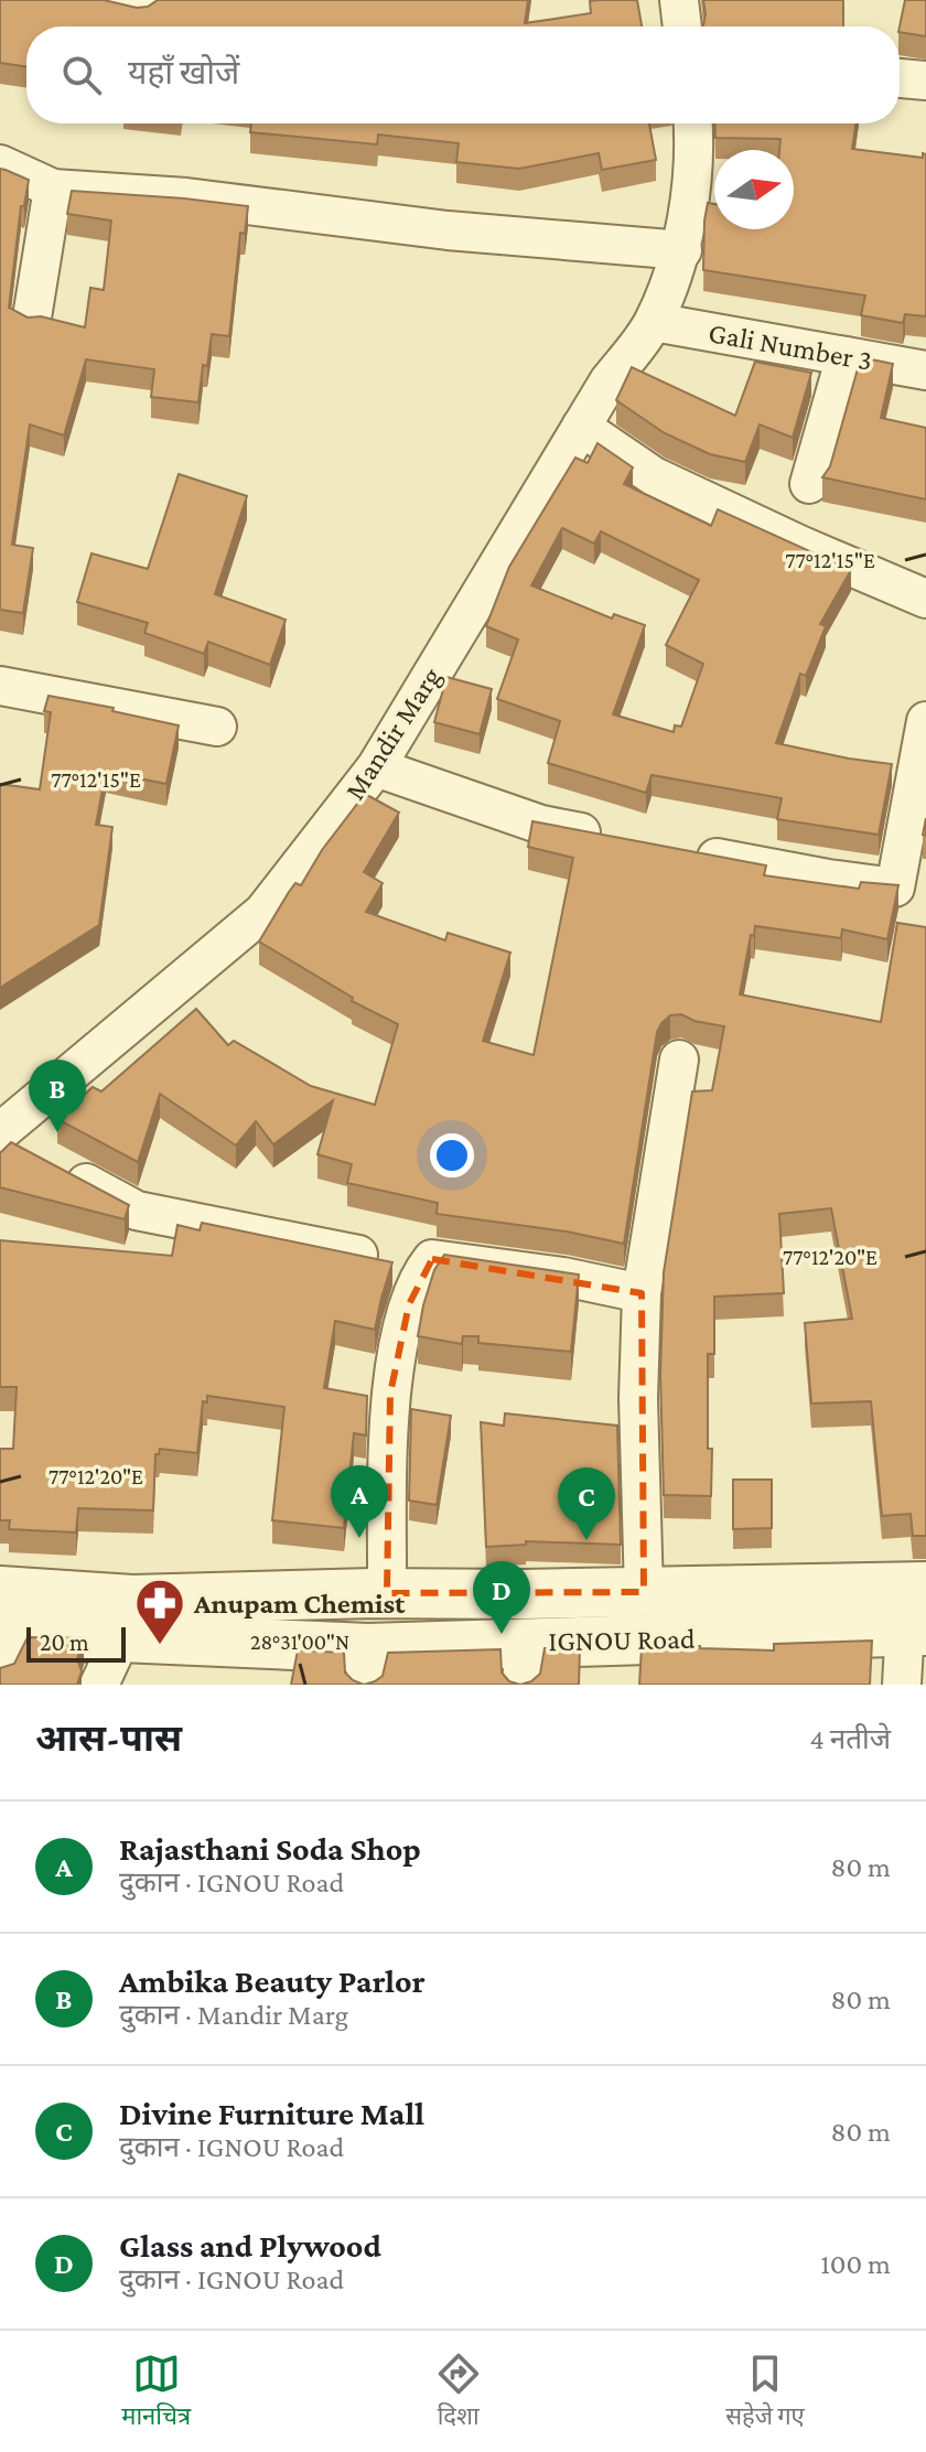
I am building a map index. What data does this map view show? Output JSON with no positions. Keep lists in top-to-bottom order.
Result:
{
  "streets": {
    "street": ["Gali Number 3", "Mandir Marg", "IGNOU Road"]
  },
  "crossings": [
    ["Gali Number 3", "Mandir Marg"]
  ],
  "places": {
    "pharmacy": ["Anupam Chemist"]
  },
  "scale_bar": "20 m",
  "north": "right",
  "page": {
    "search": "यहाँ खोजें",
    "pins": [
      "B",
      "A",
      "C",
      "D"
    ],
    "scale": "20 m",
    "heading": ["आस-पास", "4 नतीजे"],
    "list": [
      {
        "mark": "A",
        "name": "Rajasthani Soda Shop",
        "note": "दुकान · IGNOU Road",
        "value": "80 m"
      },
      {
        "mark": "B",
        "name": "Ambika Beauty Parlor",
        "note": "दुकान · Mandir Marg",
        "value": "80 m"
      },
      {
        "mark": "C",
        "name": "Divine Furniture Mall",
        "note": "दुकान · IGNOU Road",
        "value": "80 m"
      },
      {
        "mark": "D",
        "name": "Glass and Plywood",
        "note": "दुकान · IGNOU Road",
        "value": "100 m"
      }
    ],
    "nav": ["मानचित्र", "दिशा", "सहेजे गए"]
  },
  "coordinates": ["77°12'15\"E", "77°12'20\"E", "28°31'00\"N"]
}
